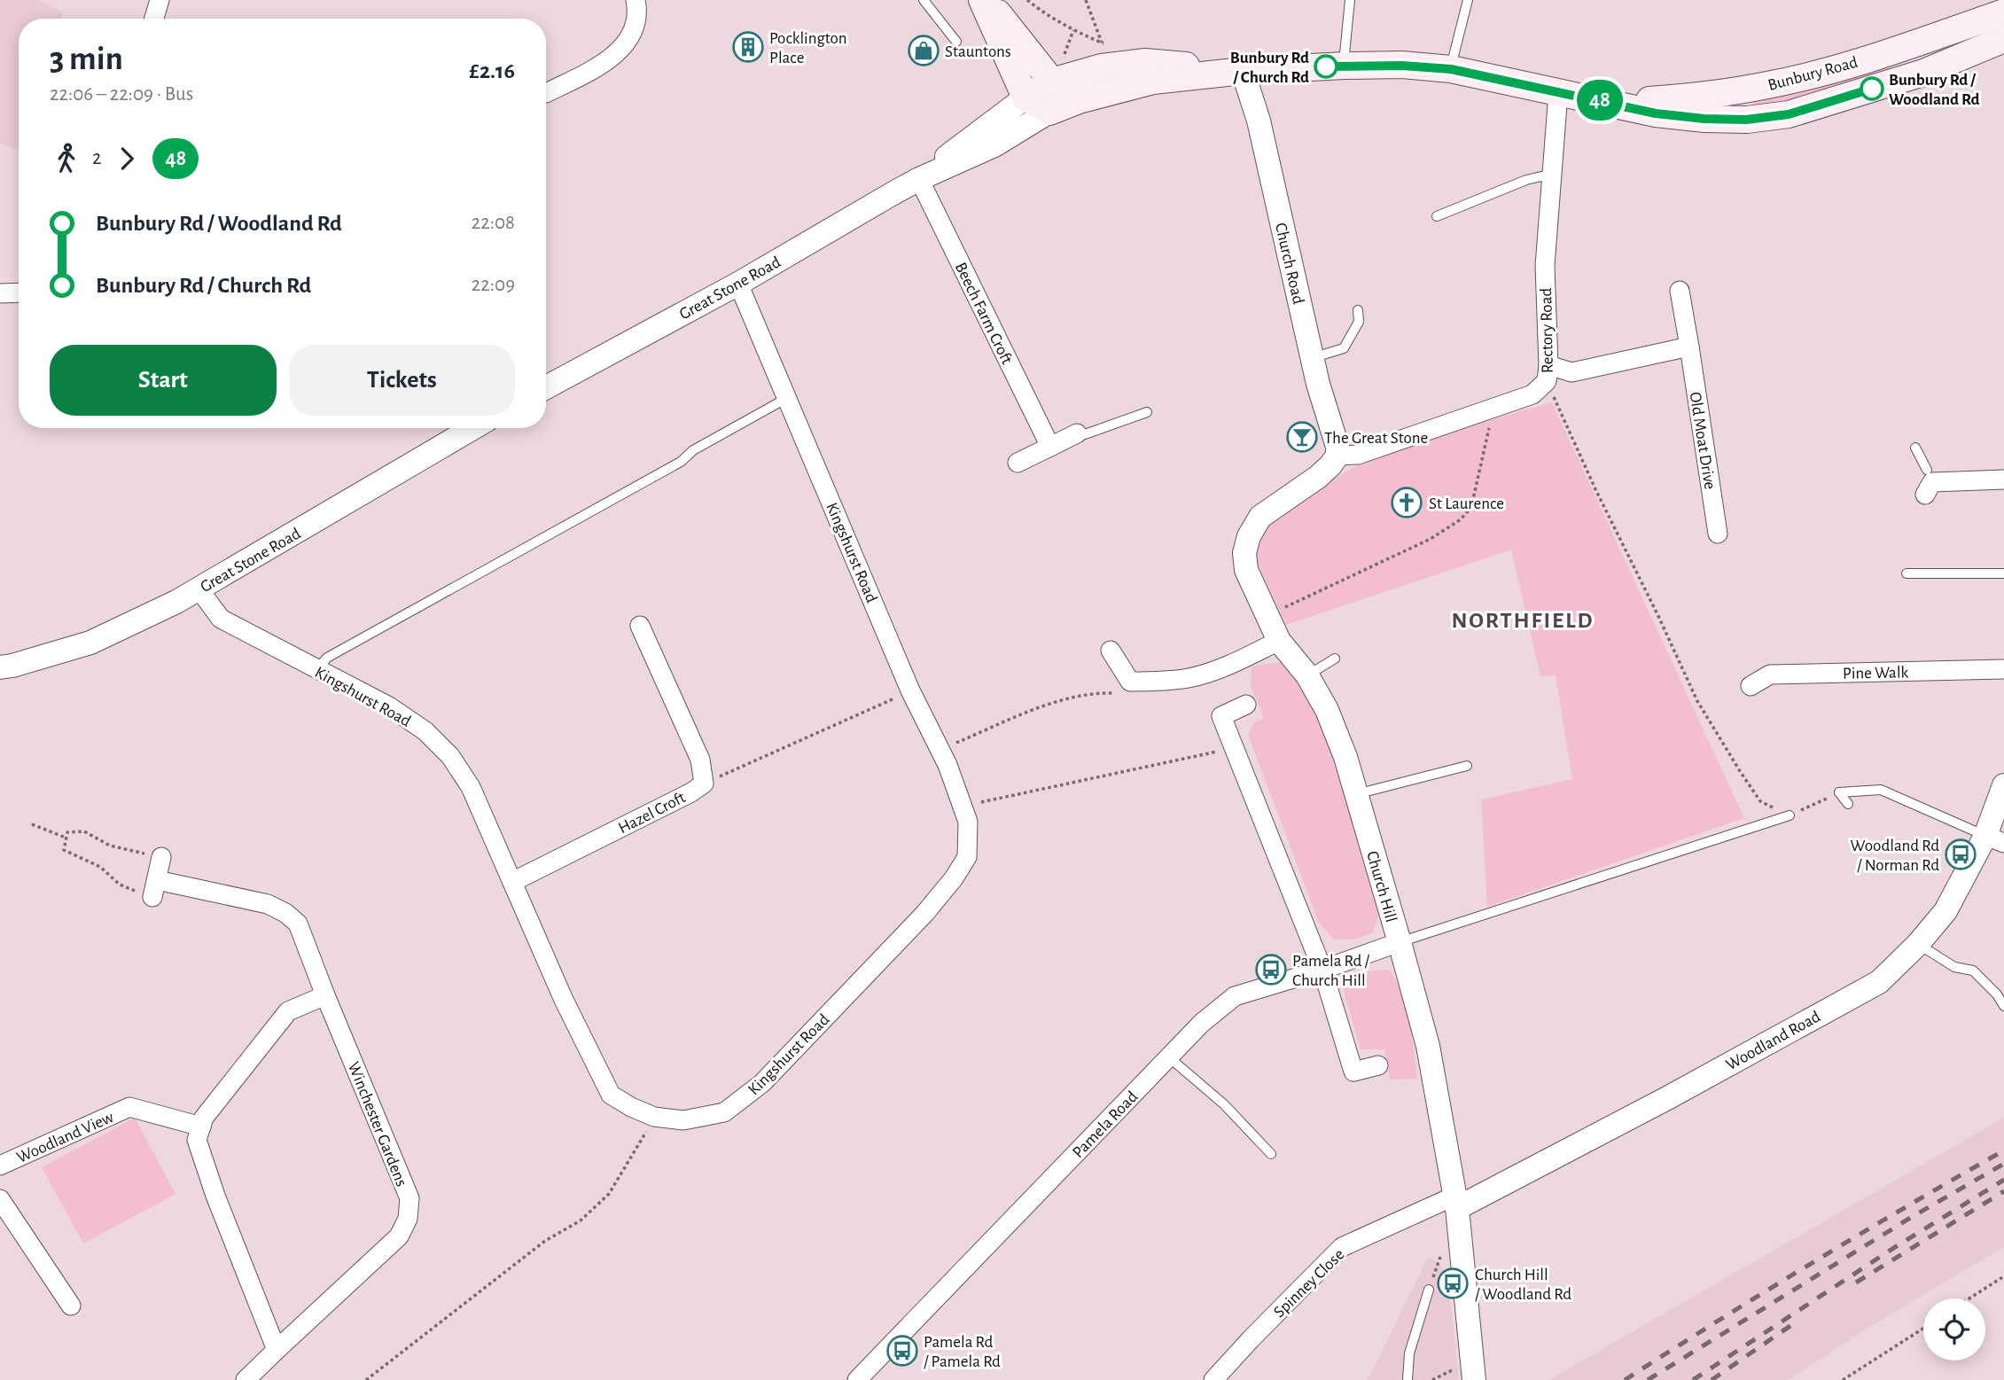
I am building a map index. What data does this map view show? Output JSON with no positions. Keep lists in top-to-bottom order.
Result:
{
  "streets": {
    "main road": ["Bunbury Road"],
    "street": [
      "Church Road",
      "Great Stone Road",
      "Beech Farm Croft",
      "Rectory Road",
      "Old Moat Drive",
      "Kingshurst Road",
      "Pine Walk",
      "Hazel Croft",
      "Church Hill",
      "Woodland Road",
      "Winchester Gardens",
      "Pamela Road",
      "Woodland View",
      "Spinney Close"
    ]
  },
  "crossings": [
    ["Bunbury Road", "Church Road"],
    ["Bunbury Road", "Rectory Road"],
    ["Church Road", "Rectory Road"],
    ["Church Road", "Church Hill"],
    ["Great Stone Road", "Beech Farm Croft"],
    ["Great Stone Road", "Kingshurst Road"],
    ["Rectory Road", "Church Hill"],
    ["Kingshurst Road", "Hazel Croft"],
    ["Church Hill", "Woodland Road"],
    ["Church Hill", "Pamela Road"],
    ["Church Hill", "Spinney Close"],
    ["Woodland Road", "Spinney Close"]
  ],
  "districts": ["NORTHFIELD"],
  "places": {
    "building": ["Pocklington Place"],
    "shop": ["Stauntons"],
    "other": ["Bunbury Rd / Church Rd", "Bunbury Rd / Woodland Rd"],
    "bar": ["The Great Stone"],
    "church": ["St Laurence"],
    "bus stop": [
      "Woodland Rd / Norman Rd",
      "Pamela Rd / Church Hill",
      "Church Hill / Woodland Rd",
      "Pamela Rd / Pamela Rd"
    ]
  },
  "lines": ["bus line 48"],
  "page": {
    "on_map": "48",
    "heading": ["3 min", "22:06 – 22:09 · Bus", "£2.16"],
    "legs": ["2", "48"],
    "list": [
      {
        "name": "Bunbury Rd / Woodland Rd",
        "value": "22:08"
      },
      {
        "name": "Bunbury Rd / Church Rd",
        "value": "22:09"
      }
    ],
    "buttons": ["Start", "Tickets"]
  }
}
